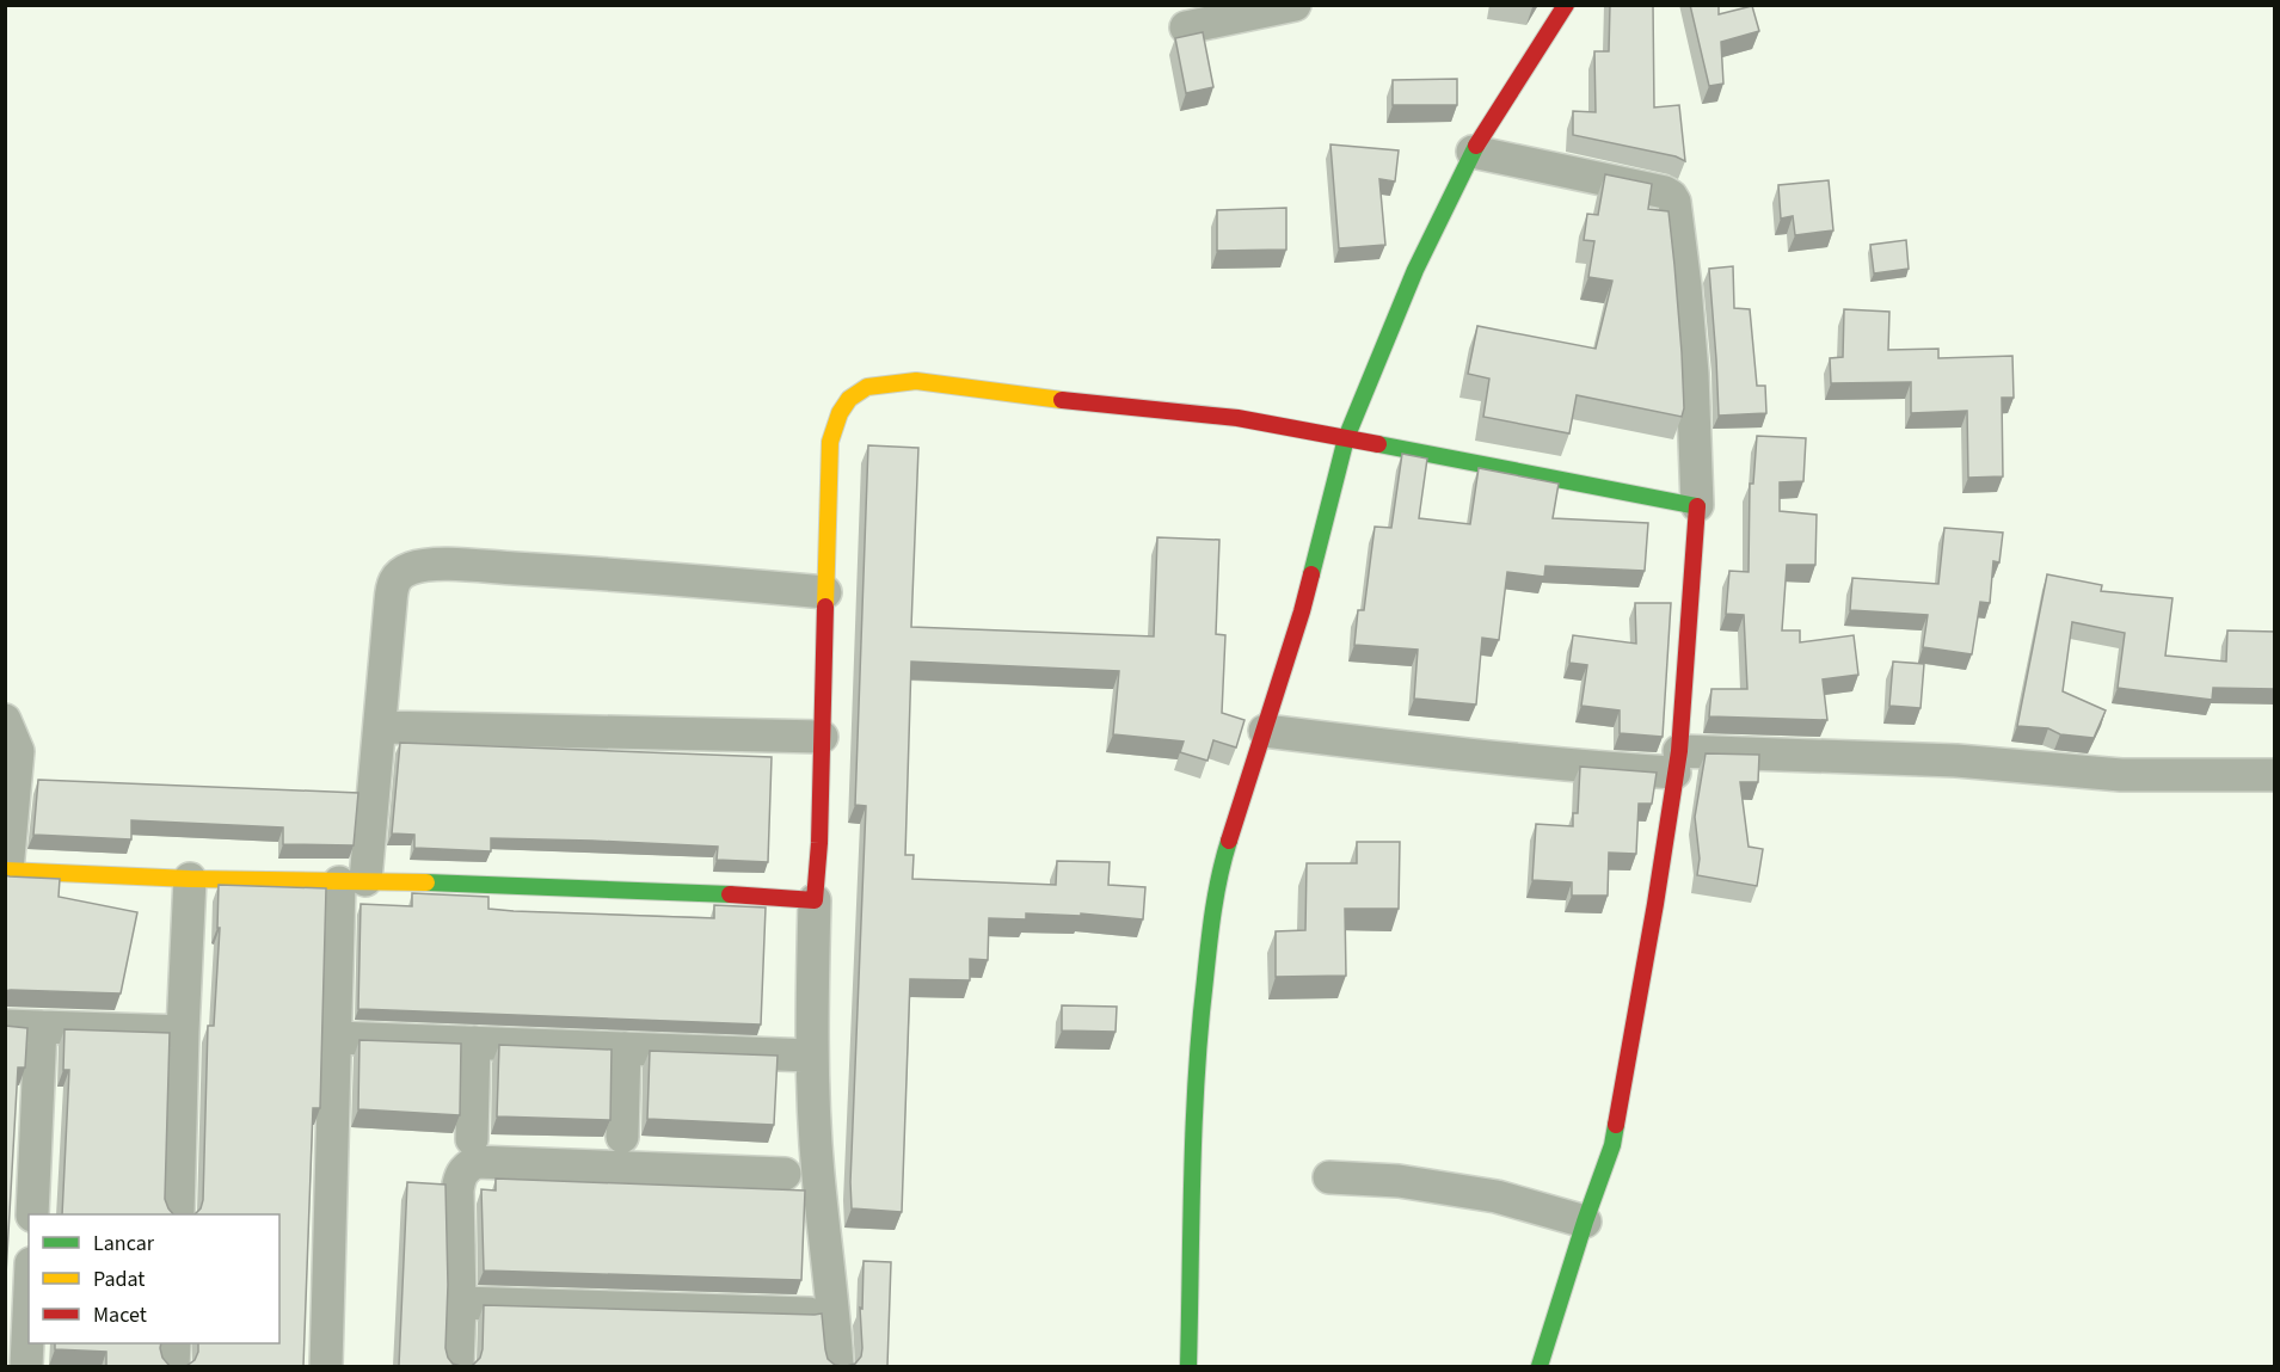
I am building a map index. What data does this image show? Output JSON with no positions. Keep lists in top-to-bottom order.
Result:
{
  "legend": ["Lancar", "Padat", "Macet"]
}
